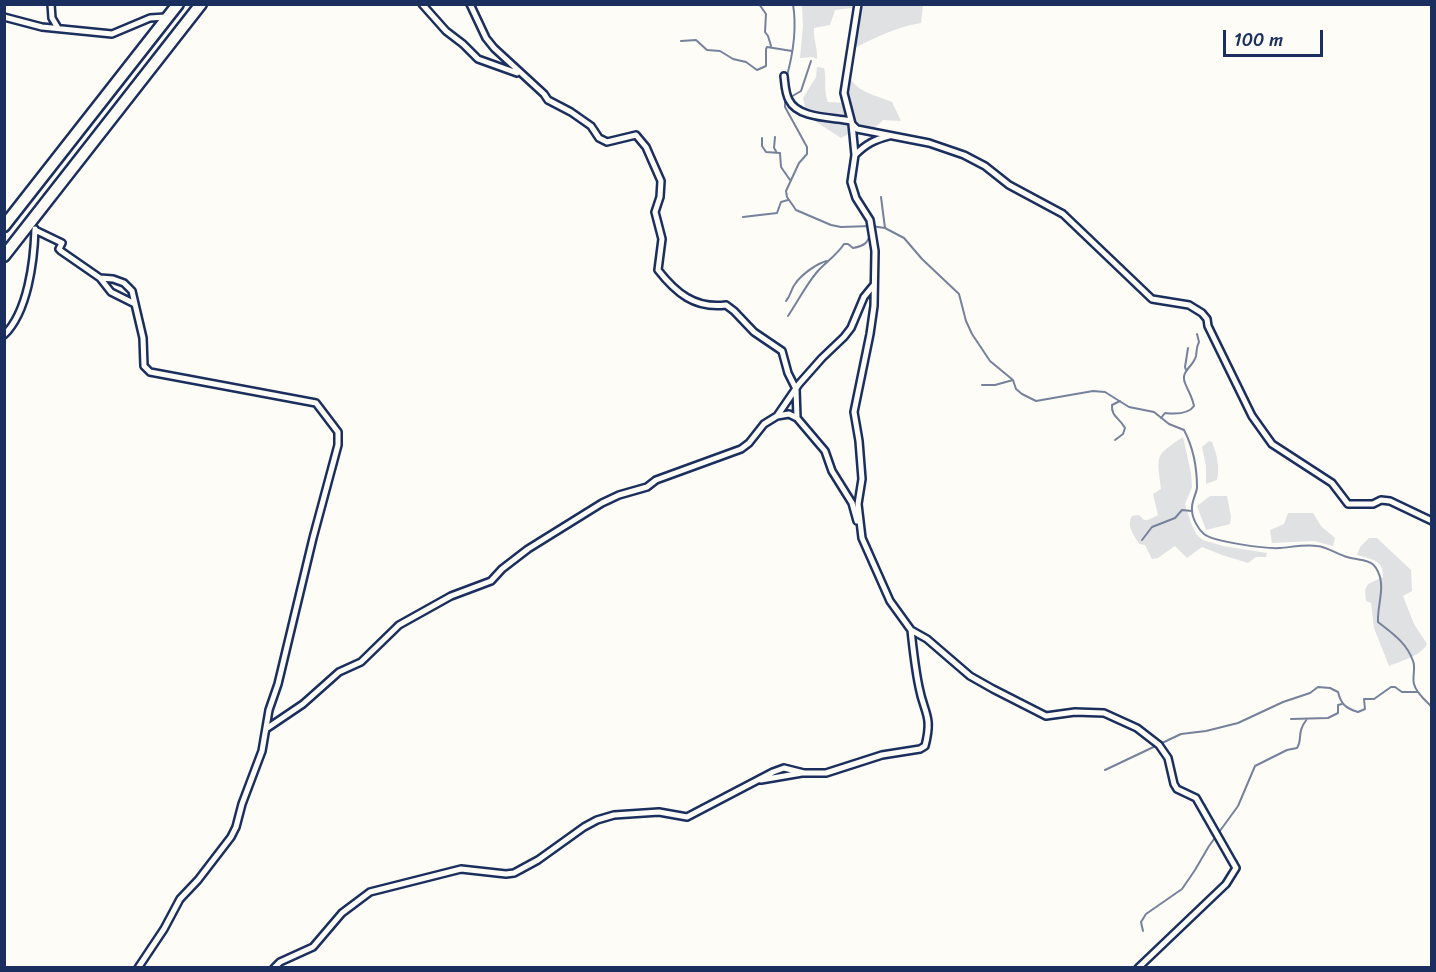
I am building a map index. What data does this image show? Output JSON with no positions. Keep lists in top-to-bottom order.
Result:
{
  "scale_bar": "100 m"
}
